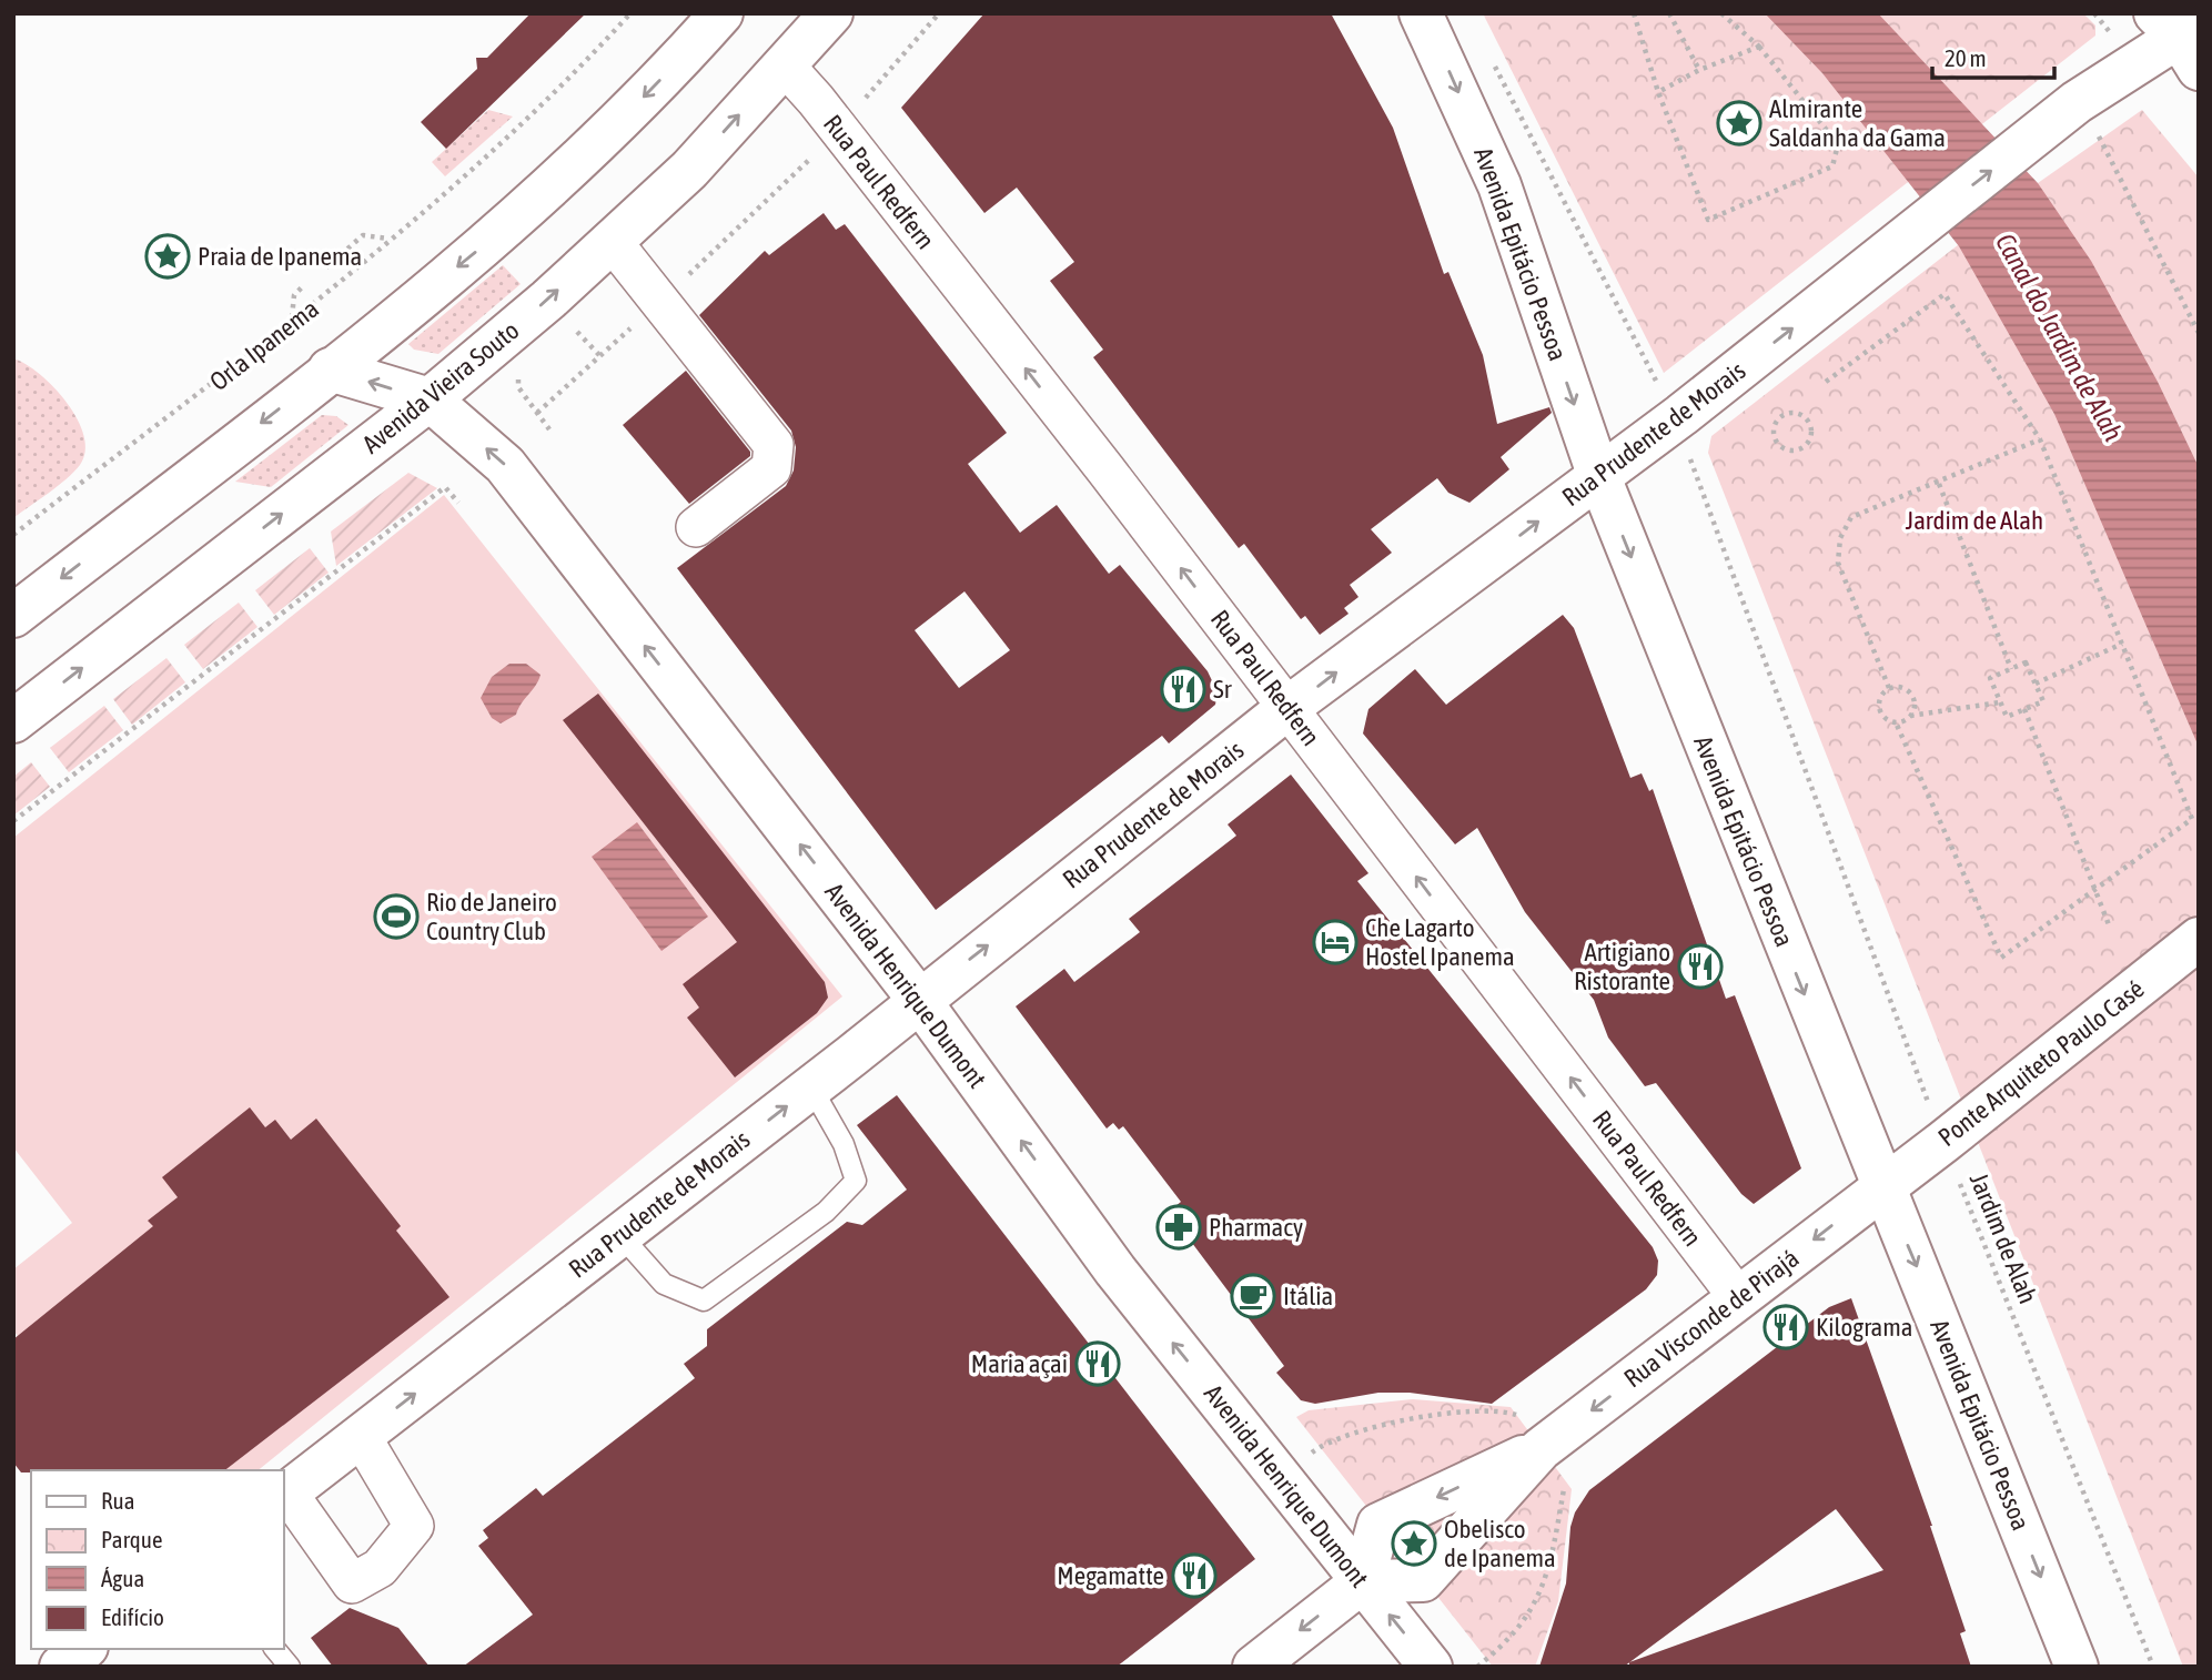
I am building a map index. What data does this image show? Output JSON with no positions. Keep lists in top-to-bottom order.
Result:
{
  "streets": {
    "main road": [
      "Avenida Epitácio Pessoa",
      "Avenida Vieira Souto",
      "Rua Prudente de Morais",
      "Avenida Henrique Dumont",
      "Ponte Arquiteto Paulo Casé",
      "Rua Visconde de Pirajá"
    ],
    "street": ["Rua Paul Redfern"],
    "path": ["Jardim de Alah"]
  },
  "crossings": [
    ["Rua Paul Redfern", "Avenida Vieira Souto"],
    ["Rua Paul Redfern", "Rua Prudente de Morais"],
    ["Rua Paul Redfern", "Rua Visconde de Pirajá"],
    ["Avenida Epitácio Pessoa", "Rua Prudente de Morais"],
    ["Avenida Epitácio Pessoa", "Ponte Arquiteto Paulo Casé"],
    ["Avenida Epitácio Pessoa", "Rua Visconde de Pirajá"],
    ["Avenida Vieira Souto", "Avenida Henrique Dumont"],
    ["Rua Prudente de Morais", "Avenida Henrique Dumont"],
    ["Rua Prudente de Morais", "Jardim de Alah"],
    ["Avenida Henrique Dumont", "Rua Visconde de Pirajá"],
    ["Ponte Arquiteto Paulo Casé", "Jardim de Alah"],
    ["Ponte Arquiteto Paulo Casé", "Rua Visconde de Pirajá"]
  ],
  "one_way": [
    "Rua Paul Redfern",
    "Avenida Epitácio Pessoa",
    "Rua Prudente de Morais",
    "Avenida Henrique Dumont"
  ],
  "water": ["Canal do Jardim de Alah"],
  "parks": ["Jardim de Alah"],
  "places": {
    "place": ["Almirante Saldanha da Gama", "Praia de Ipanema", "Obelisco de Ipanema"],
    "restaurant": [
      "Sr",
      "Artigiano Ristorante",
      "Kilograma",
      "Maria açai",
      "Megamatte"
    ],
    "sports": ["Rio de Janeiro Country Club"],
    "hotel": ["Che Lagarto Hostel Ipanema"],
    "pharmacy": ["Pharmacy"],
    "cafe": ["Itália"]
  },
  "legend": [
    "Rua",
    "Parque",
    "Água",
    "Edifício"
  ],
  "scale_bar": "20 m"
}
